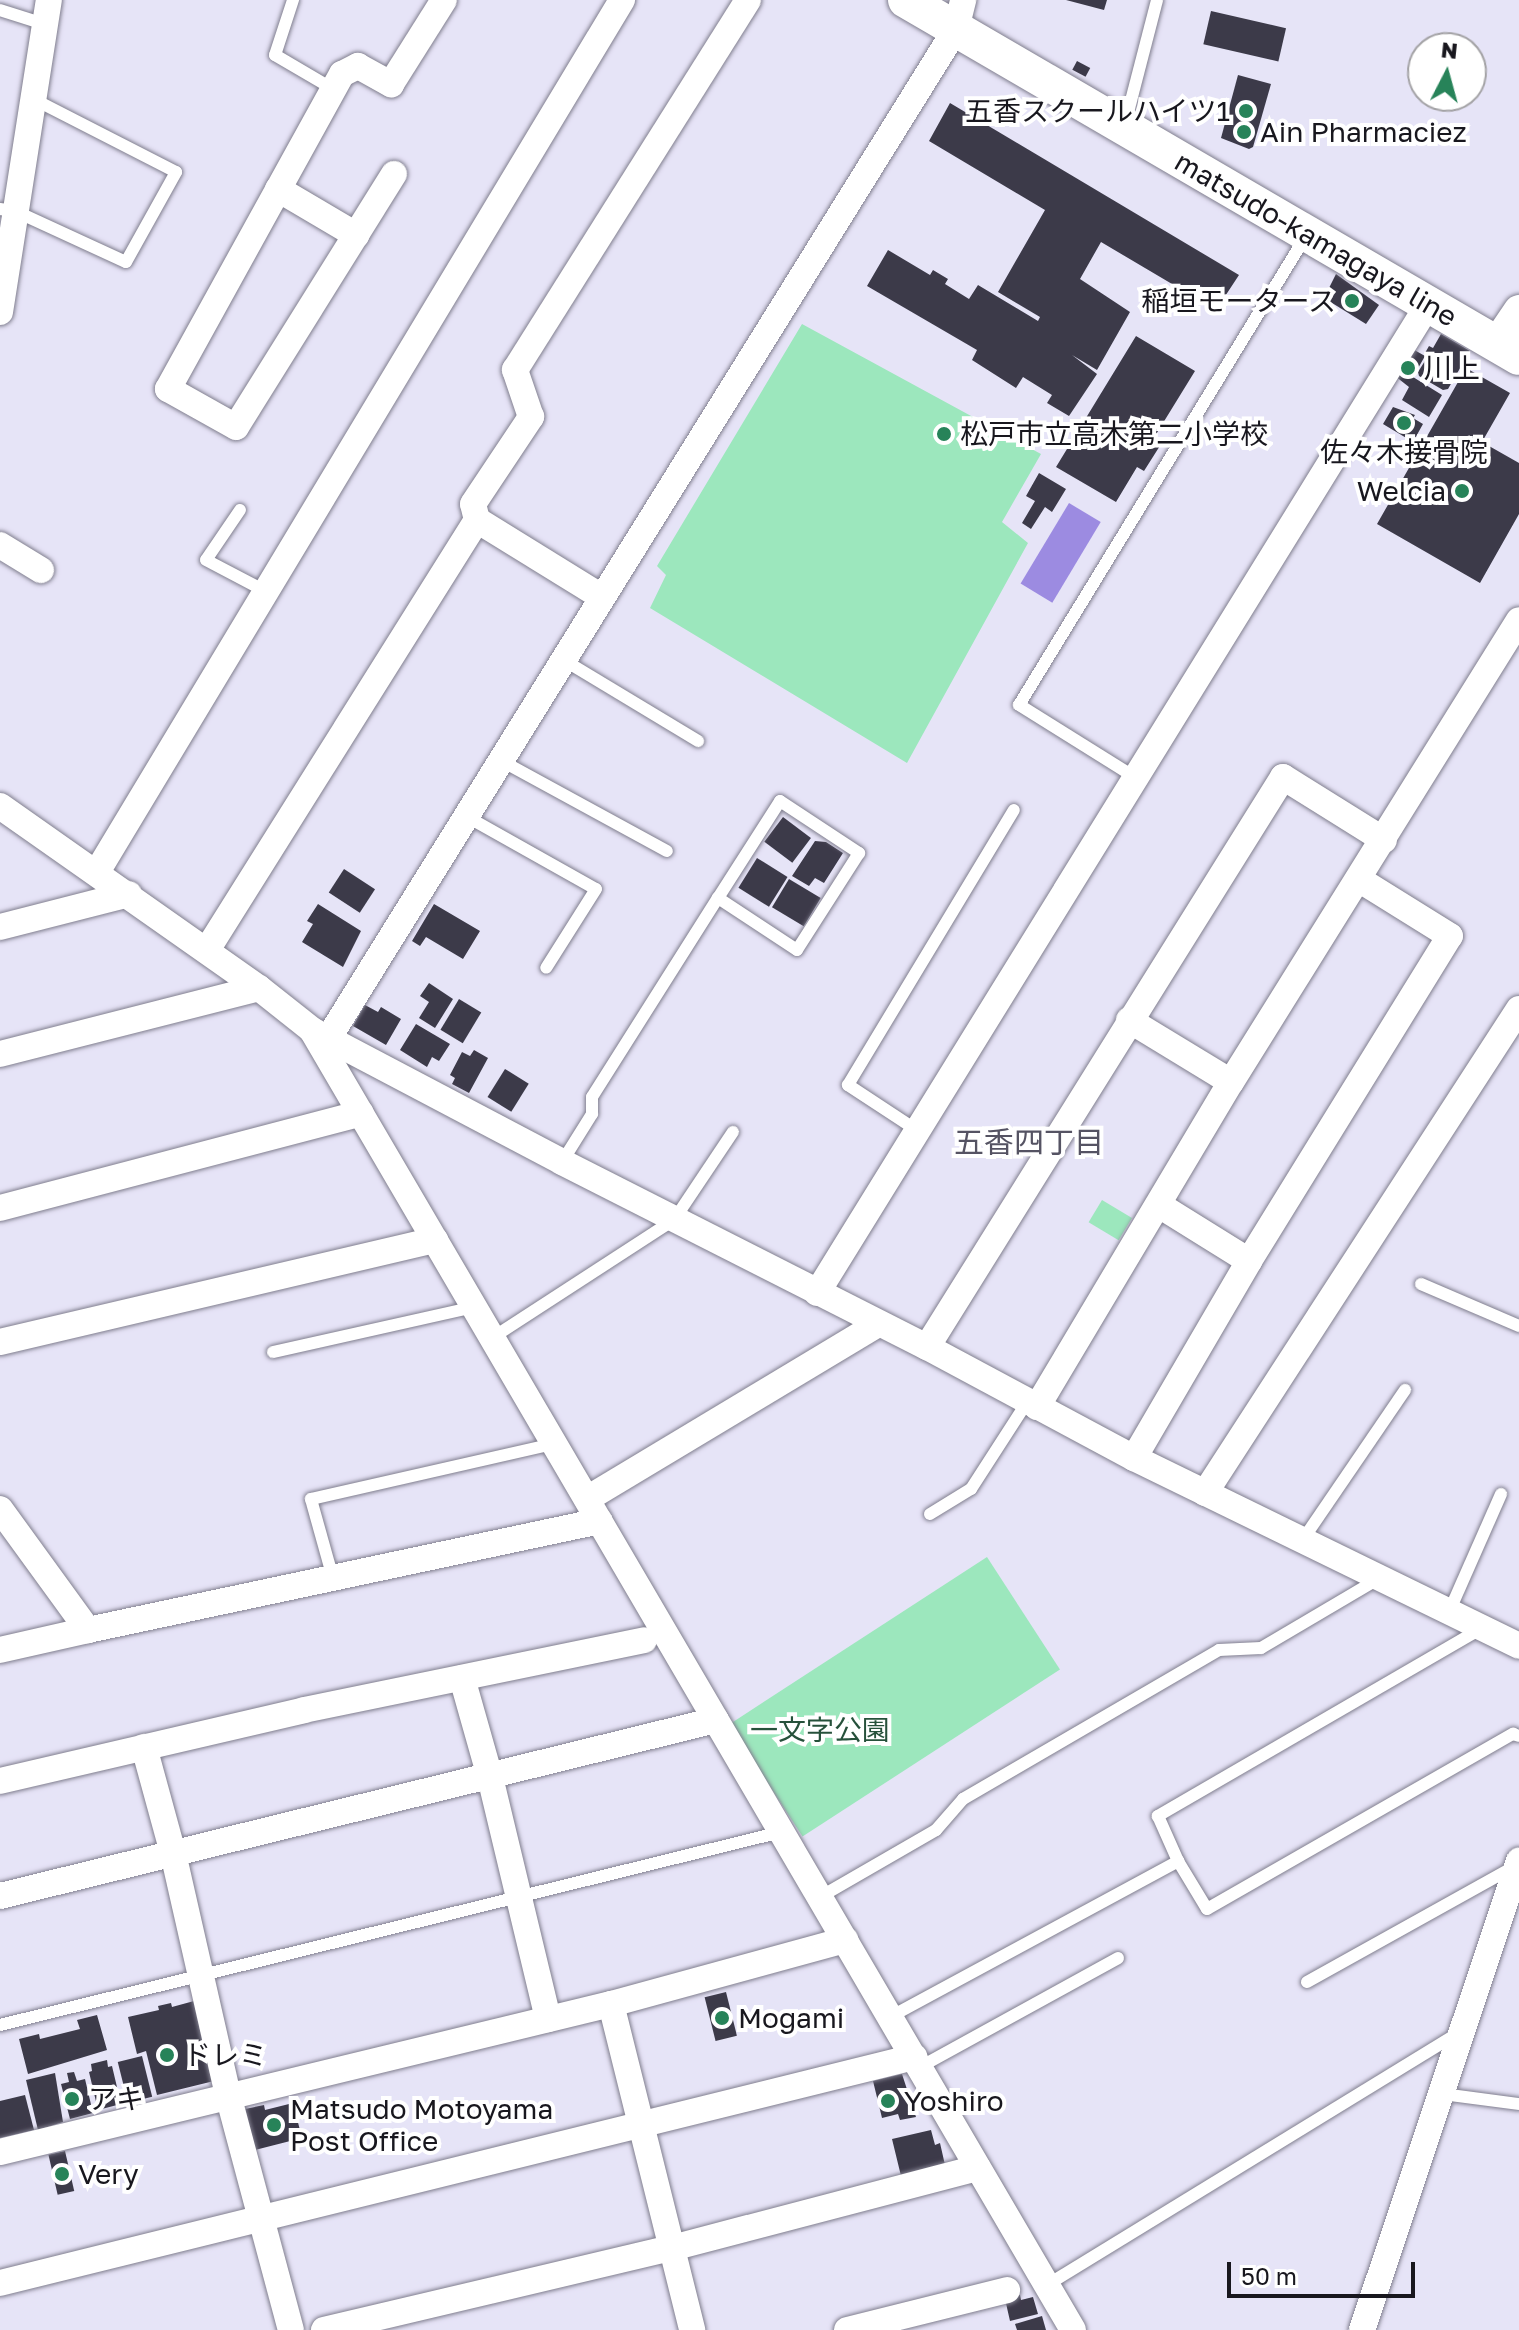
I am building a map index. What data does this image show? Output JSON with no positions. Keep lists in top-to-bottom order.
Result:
{
  "streets": {
    "main road": ["matsudo-kamagaya line"]
  },
  "districts": ["五香四丁目"],
  "parks": ["一文字公園"],
  "places": [
    "五香スクールハイツ1",
    "Ain Pharmaciez",
    "稲垣モータース",
    "川上",
    "佐々木接骨院",
    "松戸市立高木第二小学校",
    "Welcia",
    "Mogami",
    "ドレミ",
    "アキ",
    "Yoshiro",
    "Matsudo Motoyama Post Office",
    "Very"
  ],
  "scale_bar": "50 m",
  "north": "top"
}
